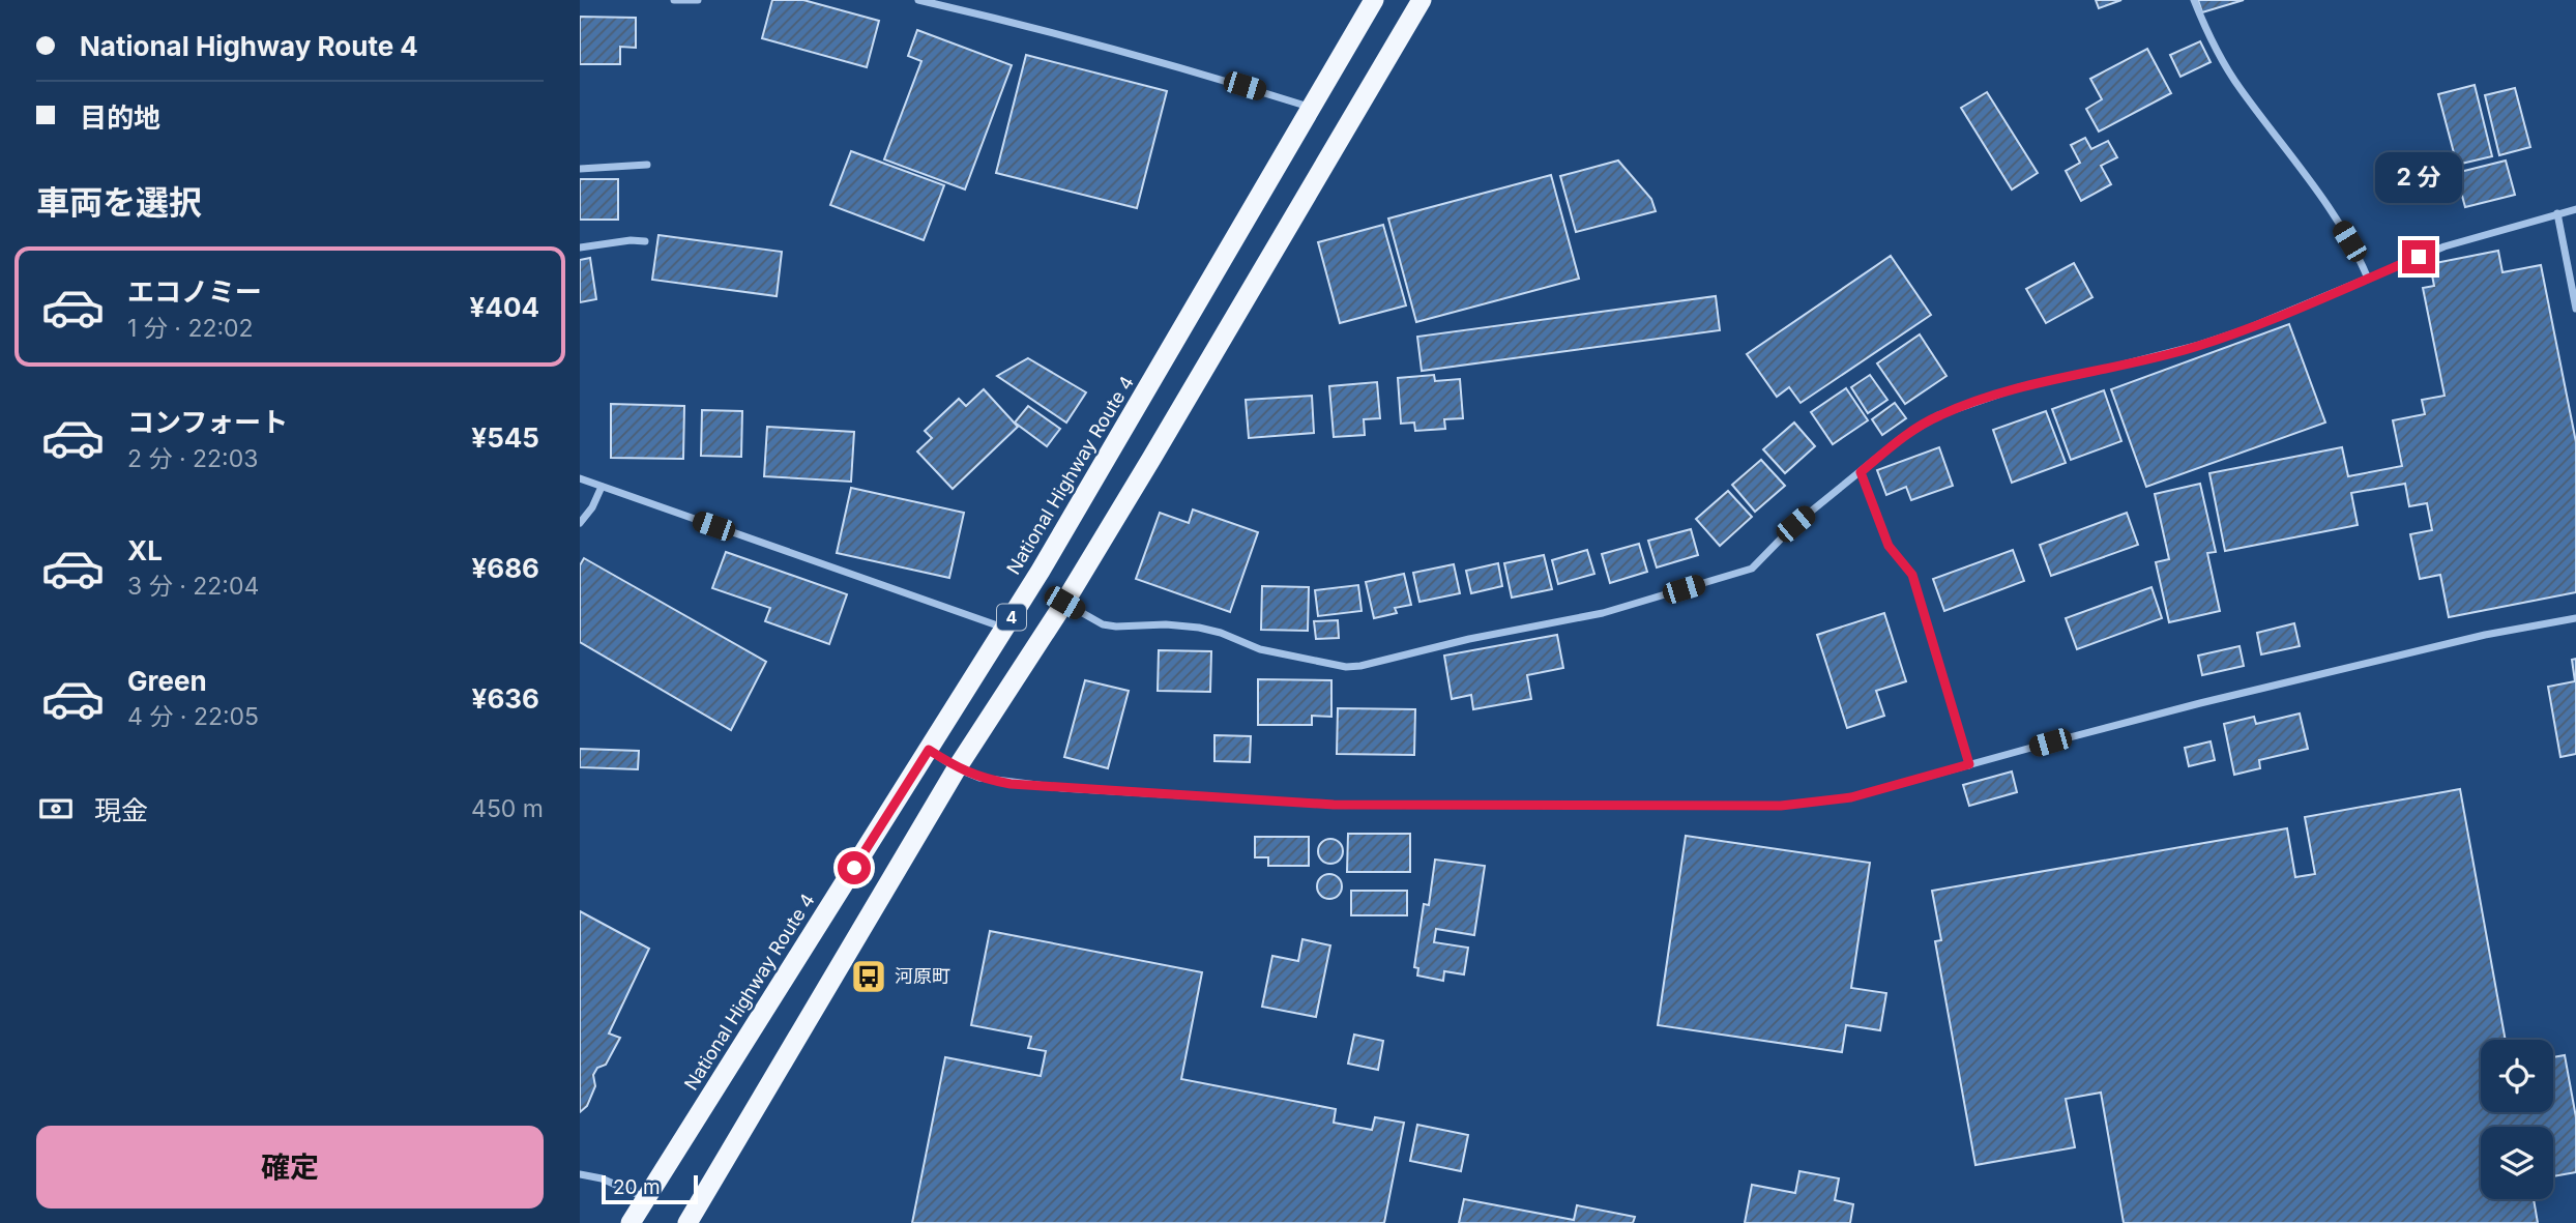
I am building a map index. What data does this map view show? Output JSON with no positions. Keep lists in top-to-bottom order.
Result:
{
  "streets": {
    "highway": ["National Highway Route 4", "4"]
  },
  "places": {
    "bus stop": ["河原町"]
  },
  "scale_bar": "20 m",
  "page": {
    "banner": ["National Highway Route 4", "目的地"],
    "bubble": "2 分",
    "heading": "車両を選択",
    "list": [
      {
        "name": "エコノミー",
        "note": "1 分 · 22:02",
        "value": "¥404"
      },
      {
        "name": "コンフォート",
        "note": "2 分 · 22:03",
        "value": "¥545"
      },
      {
        "name": "XL",
        "note": "3 分 · 22:04",
        "value": "¥686"
      },
      {
        "name": "Green",
        "note": "4 分 · 22:05",
        "value": "¥636"
      }
    ],
    "pay": ["現金", "450 m"],
    "buttons": "確定",
    "scale": "20 m"
  }
}
